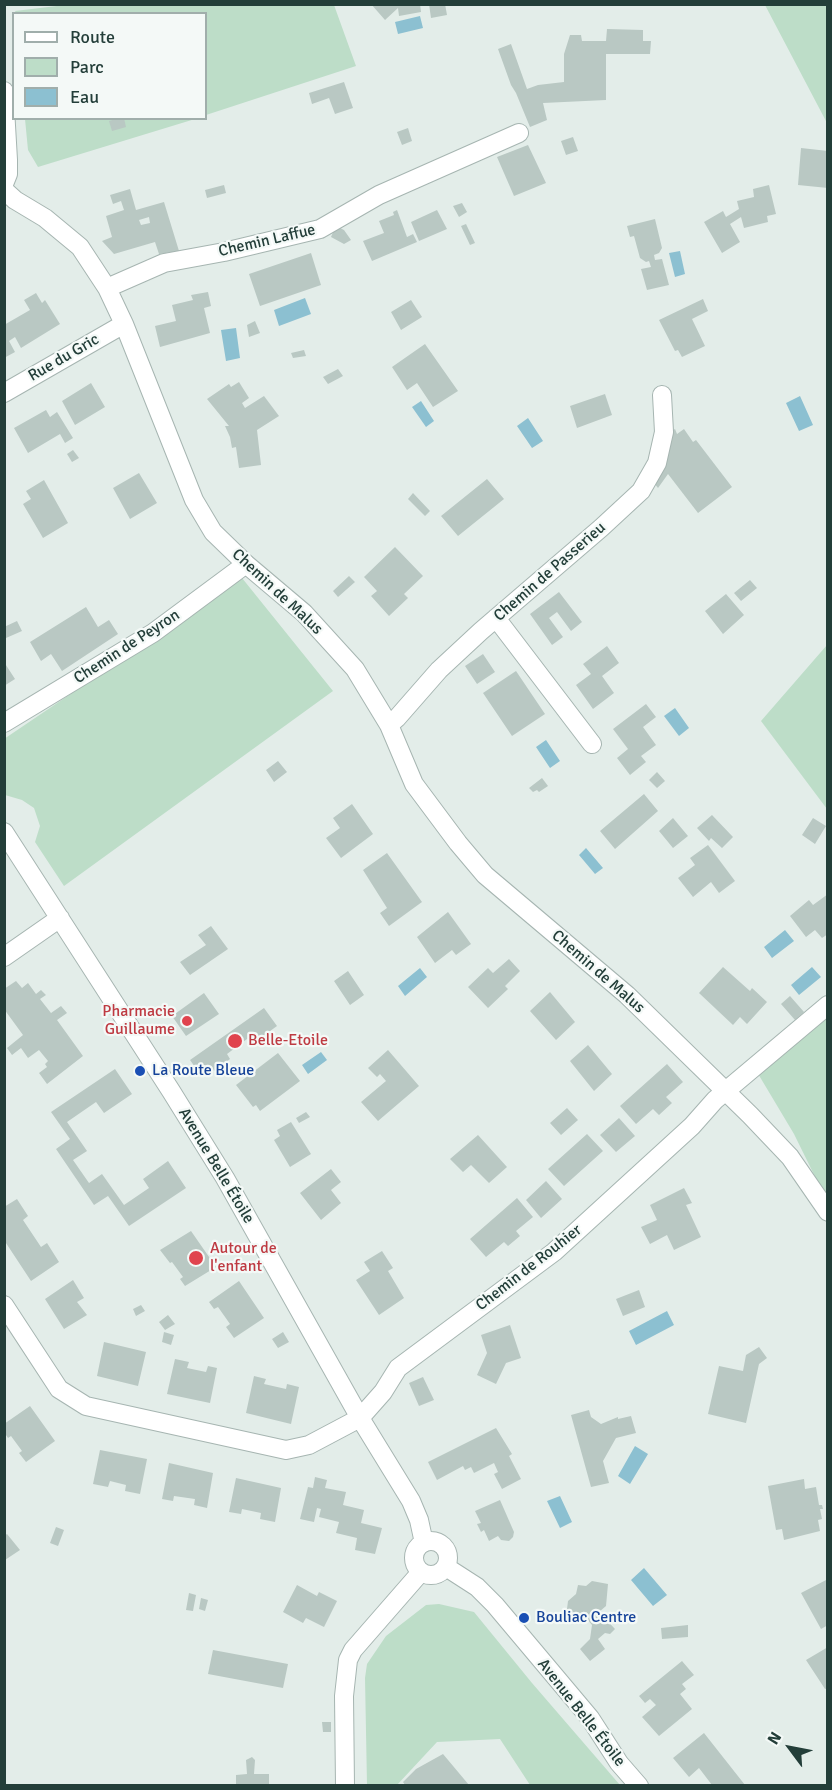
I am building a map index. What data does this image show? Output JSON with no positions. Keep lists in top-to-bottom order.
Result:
{
  "streets": {
    "street": [
      "Chemin Laffue",
      "Rue du Gric",
      "Chemin de Passerieu",
      "Chemin de Malus",
      "Chemin de Peyron",
      "Avenue Belle Étoile",
      "Chemin de Rouhier"
    ]
  },
  "crossings": [
    ["Chemin Laffue", "Chemin de Malus"],
    ["Rue du Gric", "Chemin de Malus"],
    ["Chemin de Passerieu", "Chemin de Malus"],
    ["Chemin de Malus", "Chemin de Peyron"],
    ["Chemin de Malus", "Chemin de Rouhier"],
    ["Avenue Belle Étoile", "Chemin de Rouhier"]
  ],
  "places": [
    "Pharmacie Guillaume",
    "Belle-Etoile",
    "La Route Bleue",
    "Autour de l'enfant",
    "Bouliac Centre"
  ],
  "legend": ["Route", "Parc", "Eau"],
  "north": "top left"
}
